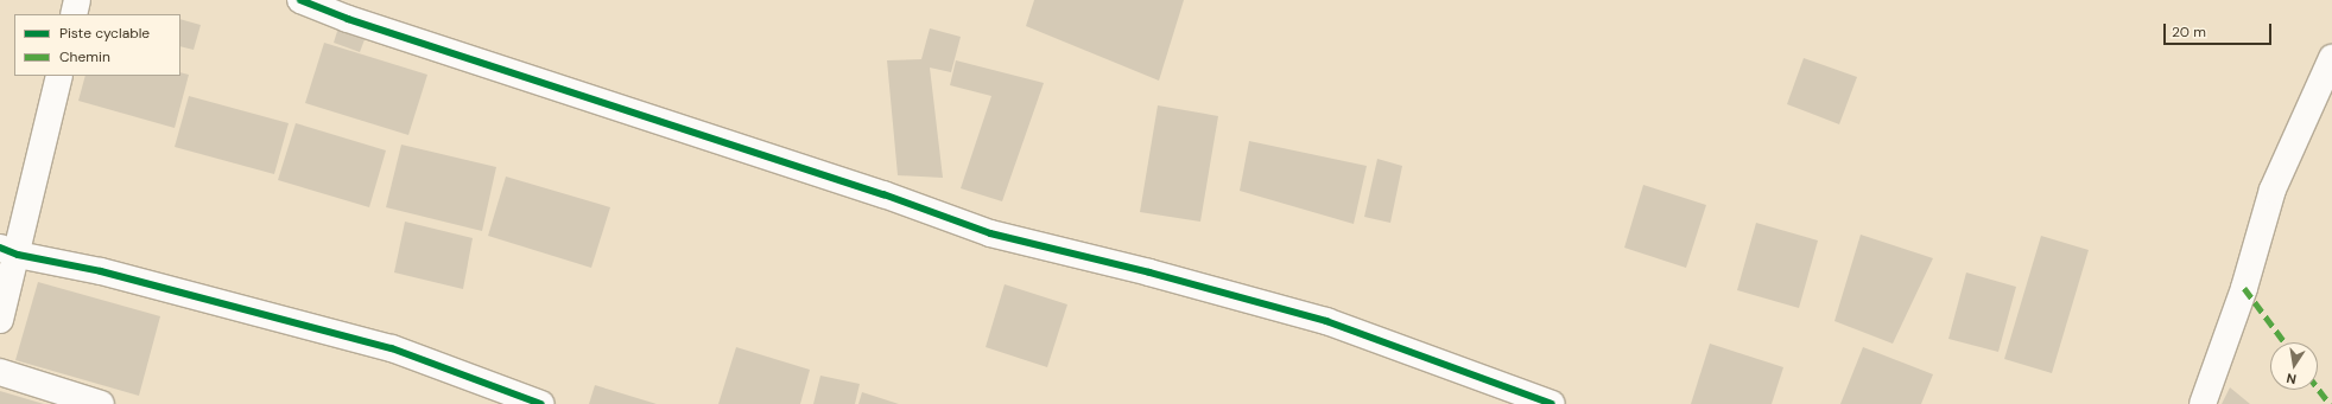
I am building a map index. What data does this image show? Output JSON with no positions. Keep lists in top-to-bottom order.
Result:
{
  "legend": ["Piste cyclable", "Chemin"],
  "scale_bar": "20 m",
  "north": "bottom"
}
